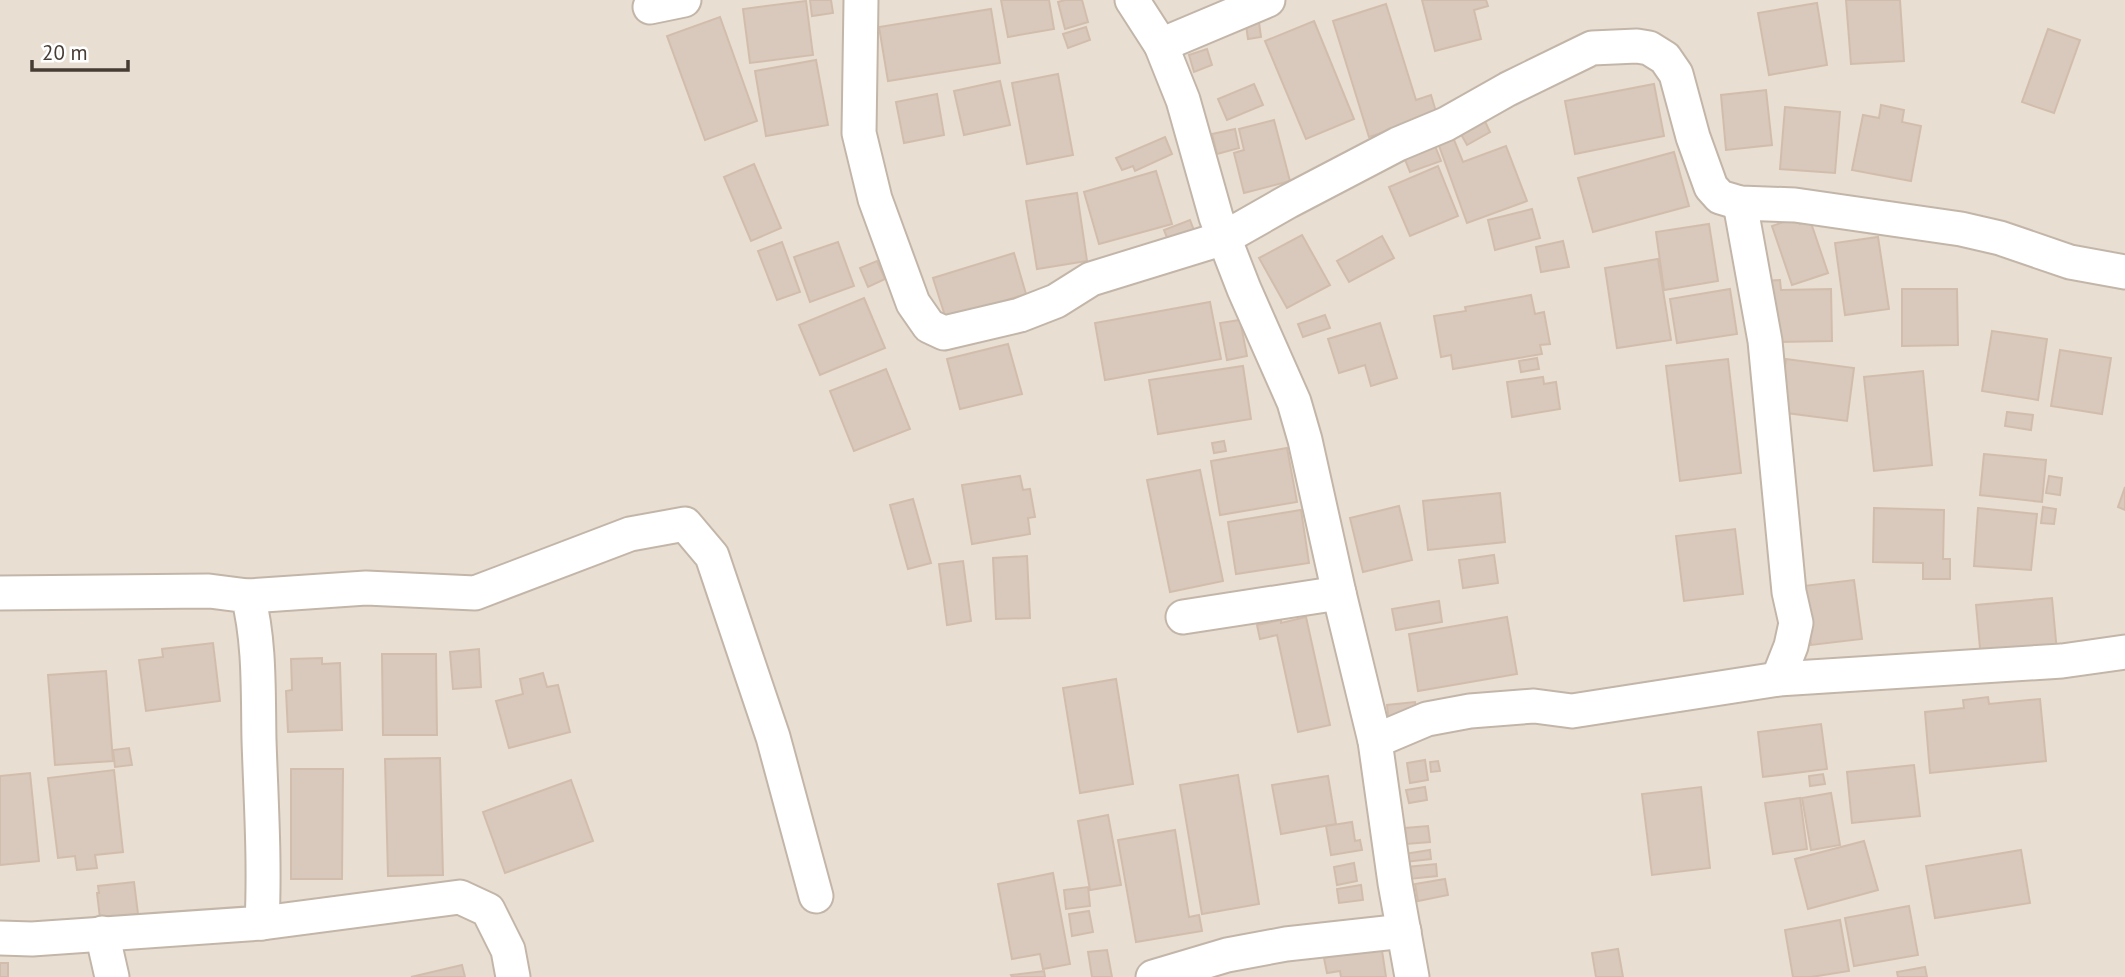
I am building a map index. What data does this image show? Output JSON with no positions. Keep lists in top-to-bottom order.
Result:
{
  "scale_bar": "20 m"
}
